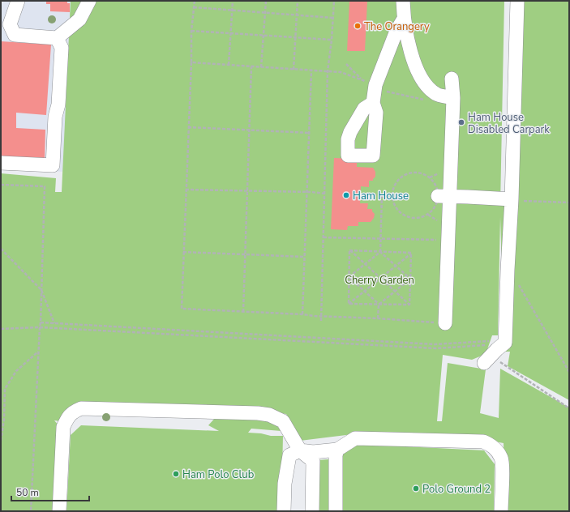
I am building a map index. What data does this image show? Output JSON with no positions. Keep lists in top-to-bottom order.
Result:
{
  "parks": ["Cherry Garden"],
  "places": [
    "The Orangery",
    "Ham House Disabled Carpark",
    "Ham House",
    "Ham Polo Club",
    "Polo Ground 2"
  ],
  "scale_bar": "50 m"
}
